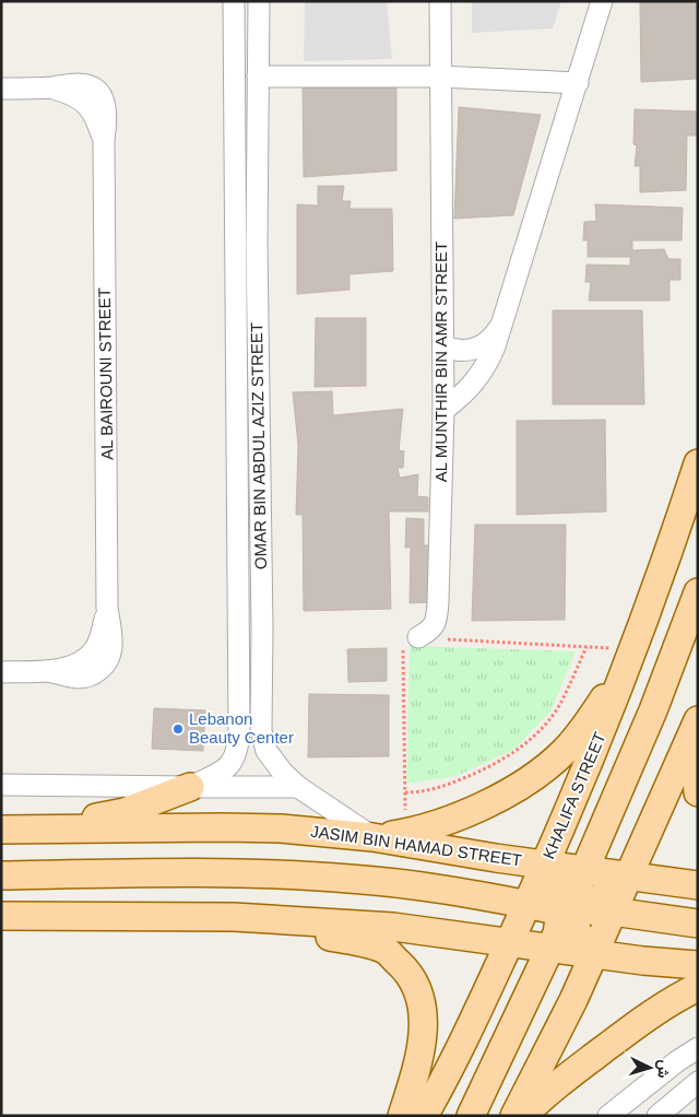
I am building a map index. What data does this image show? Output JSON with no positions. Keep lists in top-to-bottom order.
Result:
{
  "streets": {
    "main road": ["KHALIFA STREET", "JASIM BIN HAMAD STREET"],
    "street": ["AL MUNTHIR BIN AMR STREET", "AL BAIROUNI STREET", "OMAR BIN ABDUL AZIZ STREET"]
  },
  "crossings": [
    ["OMAR BIN ABDUL AZIZ STREET", "JASIM BIN HAMAD STREET"],
    ["KHALIFA STREET", "JASIM BIN HAMAD STREET"]
  ],
  "places": ["Lebanon Beauty Center"],
  "north": "right"
}
